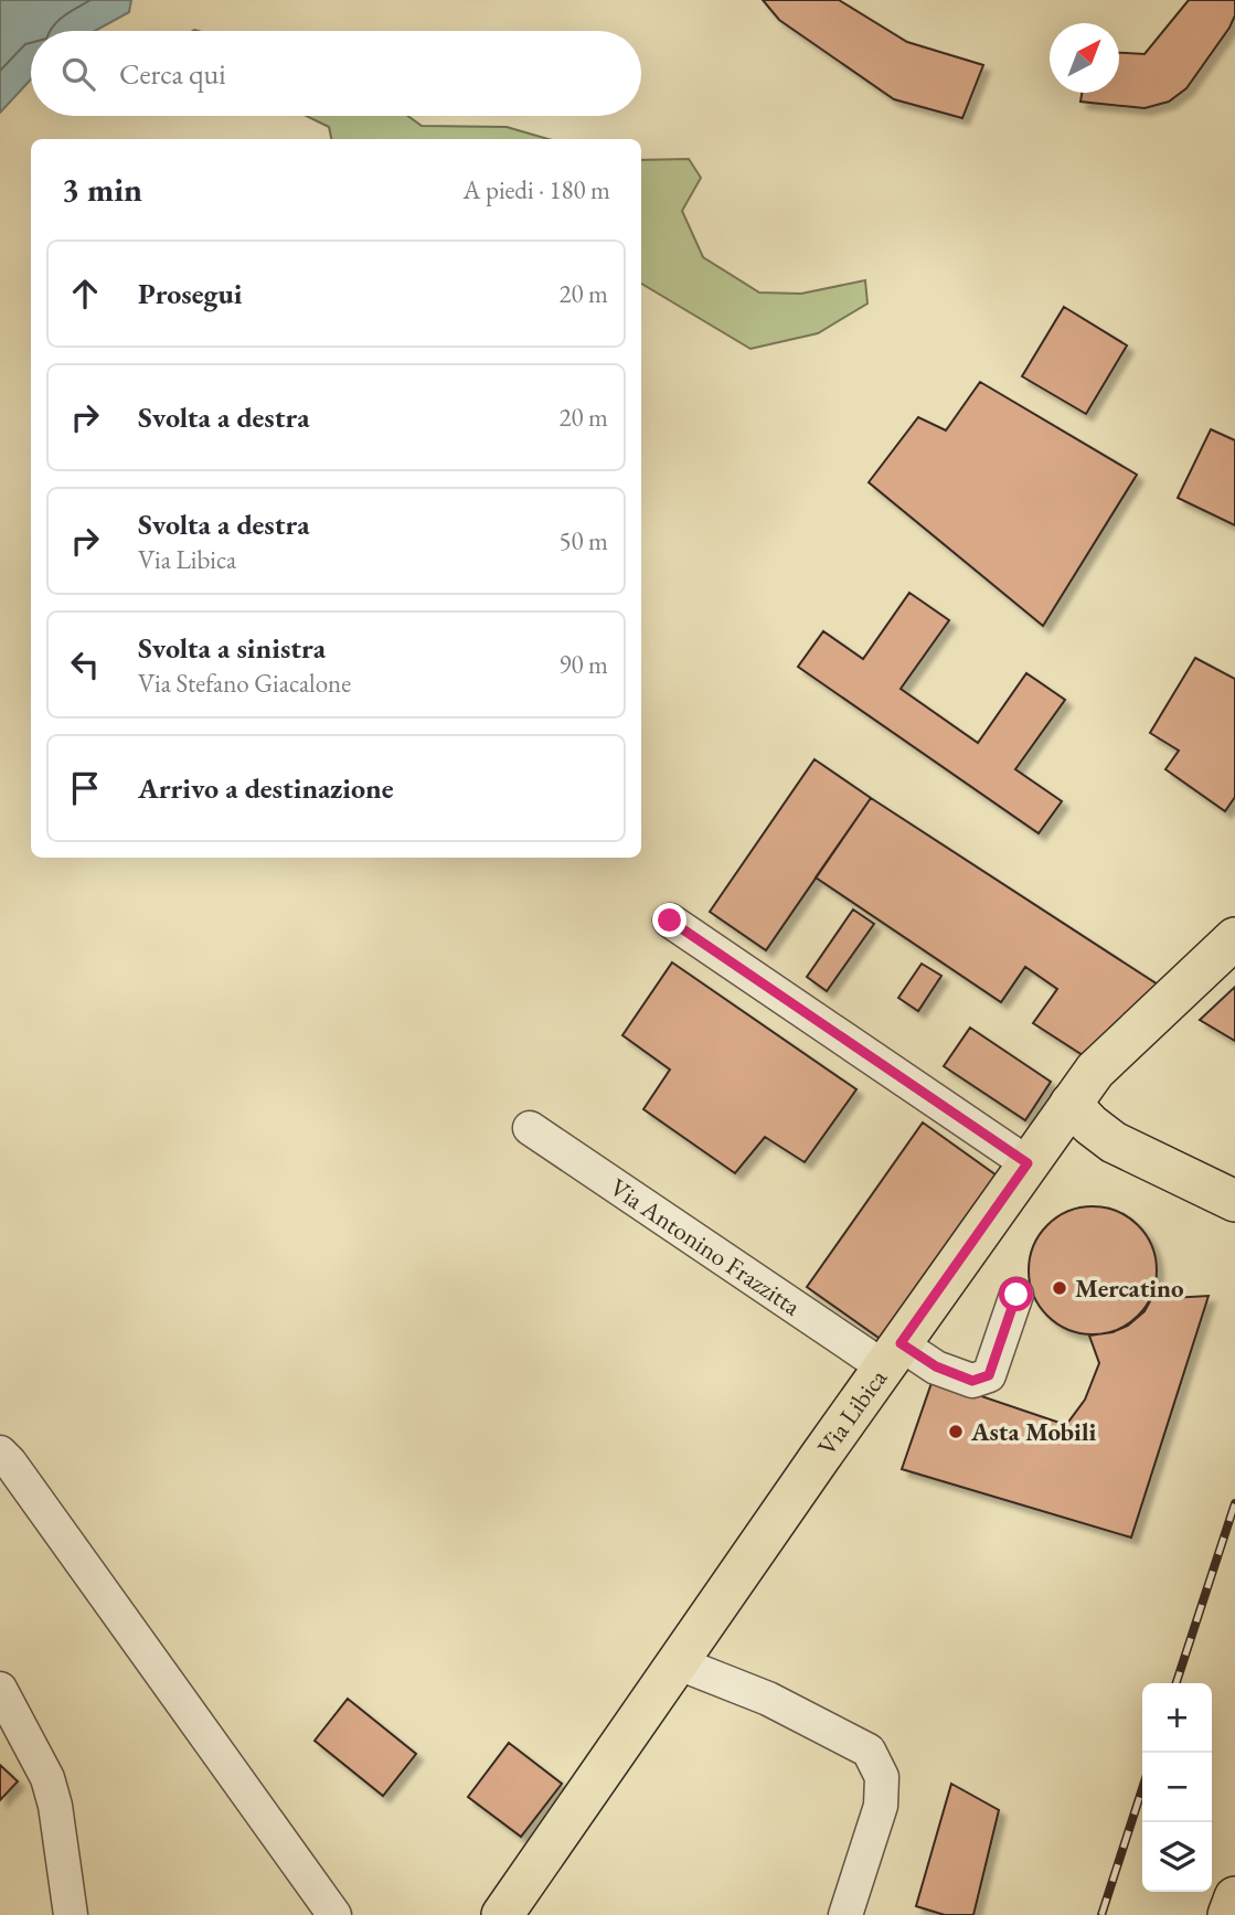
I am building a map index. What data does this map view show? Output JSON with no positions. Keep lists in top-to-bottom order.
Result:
{
  "streets": {
    "main road": ["Via Libica"],
    "street": ["Via Antonino Frazzitta"]
  },
  "crossings": [
    ["Via Antonino Frazzitta", "Via Libica"]
  ],
  "places": ["Mercatino", "Asta Mobili"],
  "north": "top right",
  "page": {
    "search": "Cerca qui",
    "heading": ["3 min", "A piedi · 180 m"],
    "list": [
      ["Prosegui", "20 m"],
      ["Svolta a destra", "20 m"],
      ["Svolta a destra", "Via Libica", "50 m"],
      ["Svolta a sinistra", "Via Stefano Giacalone", "90 m"],
      "Arrivo a destinazione"
    ],
    "map_buttons": ["+", "−"]
  }
}
